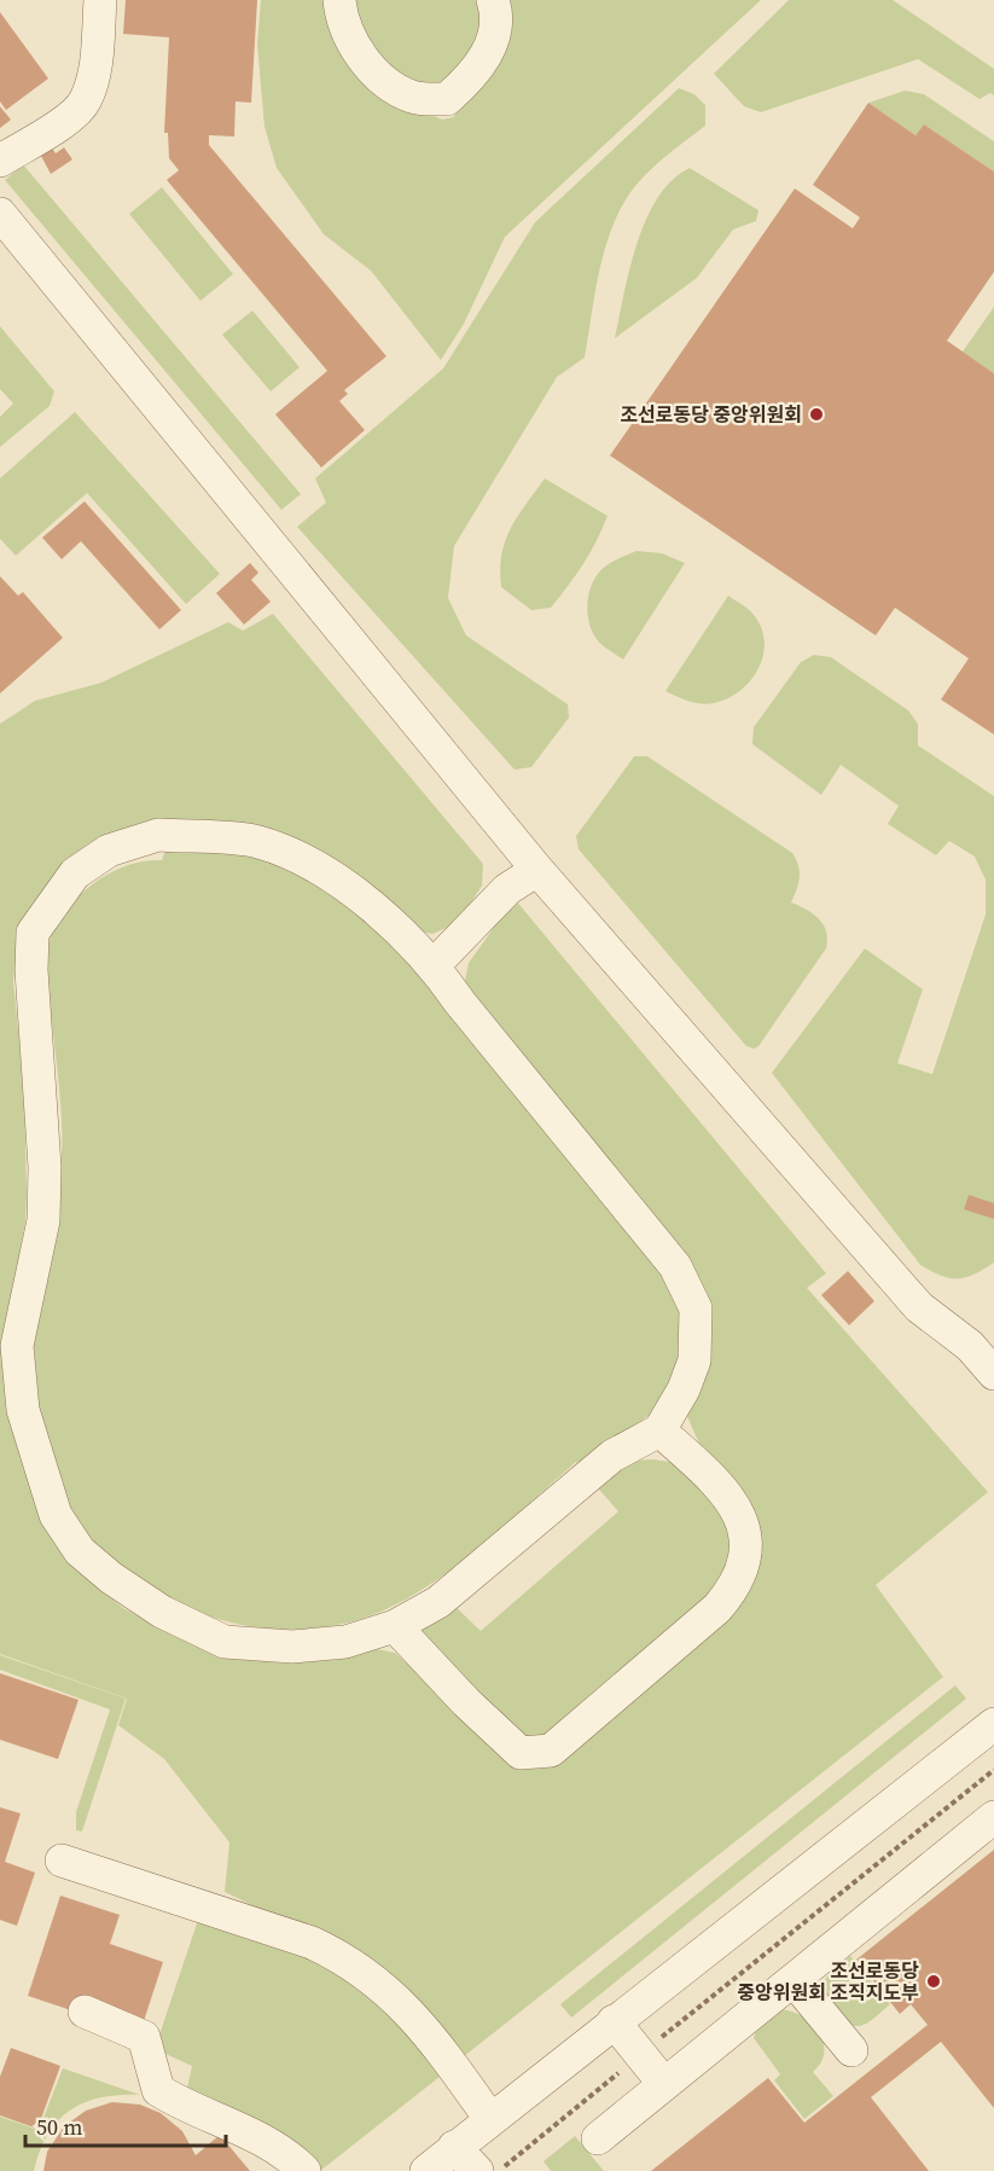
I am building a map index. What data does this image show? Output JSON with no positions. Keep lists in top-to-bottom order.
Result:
{
  "places": ["조선로동당 중앙위원회", "조선로동당 중앙위원회 조직지도부"],
  "scale_bar": "50 m"
}
